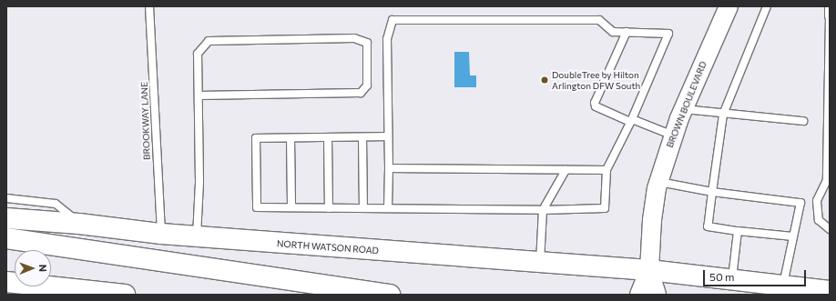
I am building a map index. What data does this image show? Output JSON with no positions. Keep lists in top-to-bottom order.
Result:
{
  "streets": {
    "main road": ["NORTH WATSON ROAD"],
    "street": ["BROWN BOULEVARD"],
    "lane": ["BROOKWAY LANE"]
  },
  "crossings": [
    ["BROWN BOULEVARD", "NORTH WATSON ROAD"],
    ["BROOKWAY LANE", "NORTH WATSON ROAD"]
  ],
  "places": ["DoubleTree by Hilton Arlington DFW South"],
  "scale_bar": "50 m",
  "north": "right"
}
